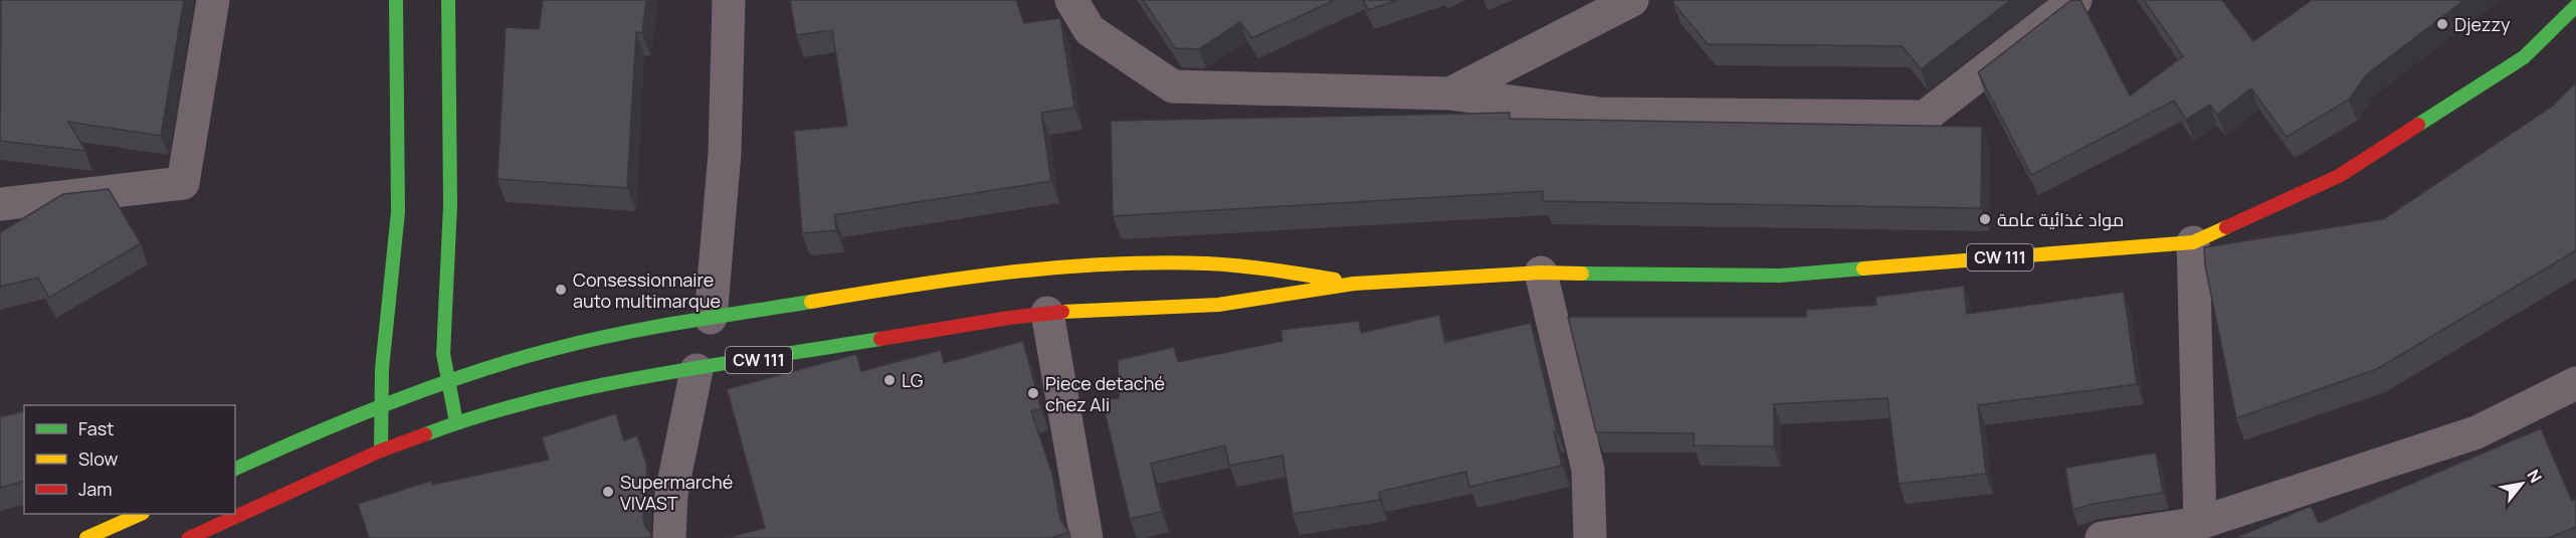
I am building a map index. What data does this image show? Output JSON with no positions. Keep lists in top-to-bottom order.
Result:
{
  "streets": {
    "main road": ["CW 111"]
  },
  "places": [
    "Djezzy",
    "مواد غذائية عامة",
    "Consessionnaire auto multimarque",
    "LG",
    "Piece detaché chez Ali",
    "Supermarché VIVAST"
  ],
  "legend": ["Fast", "Slow", "Jam"],
  "north": "top right"
}
